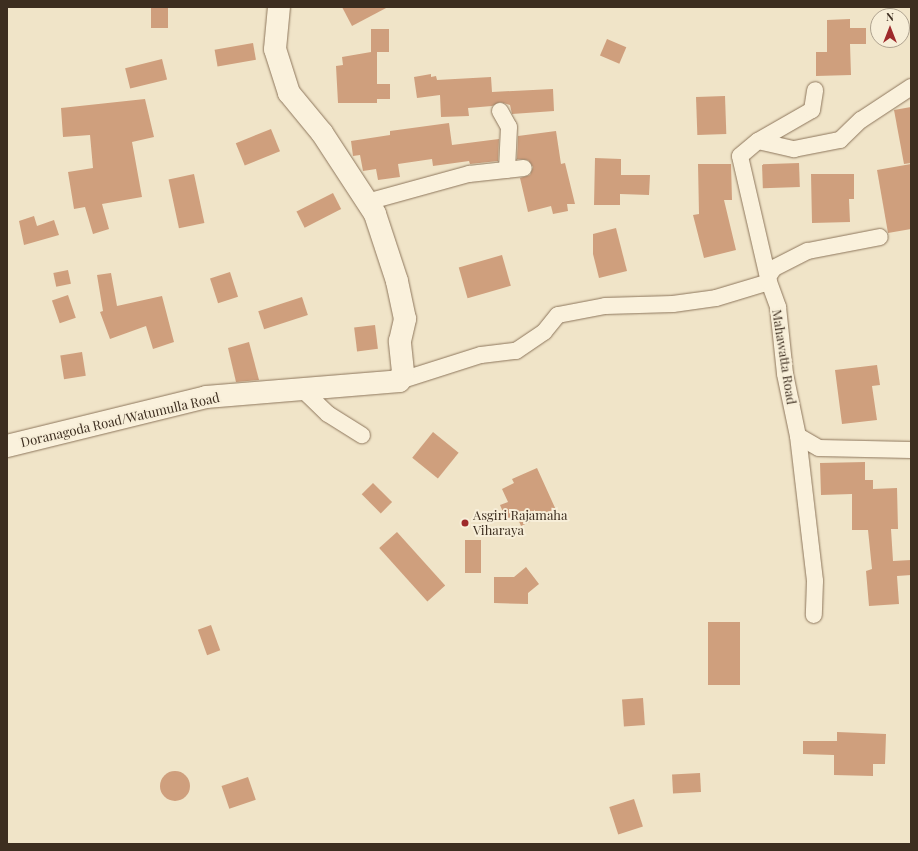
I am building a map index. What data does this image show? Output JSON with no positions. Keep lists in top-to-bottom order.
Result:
{
  "streets": {
    "street": ["Mahawatta Road", "Doranagoda Road/Watumulla Road"]
  },
  "places": ["Asgiri Rajamaha Viharaya"],
  "north": "top"
}
